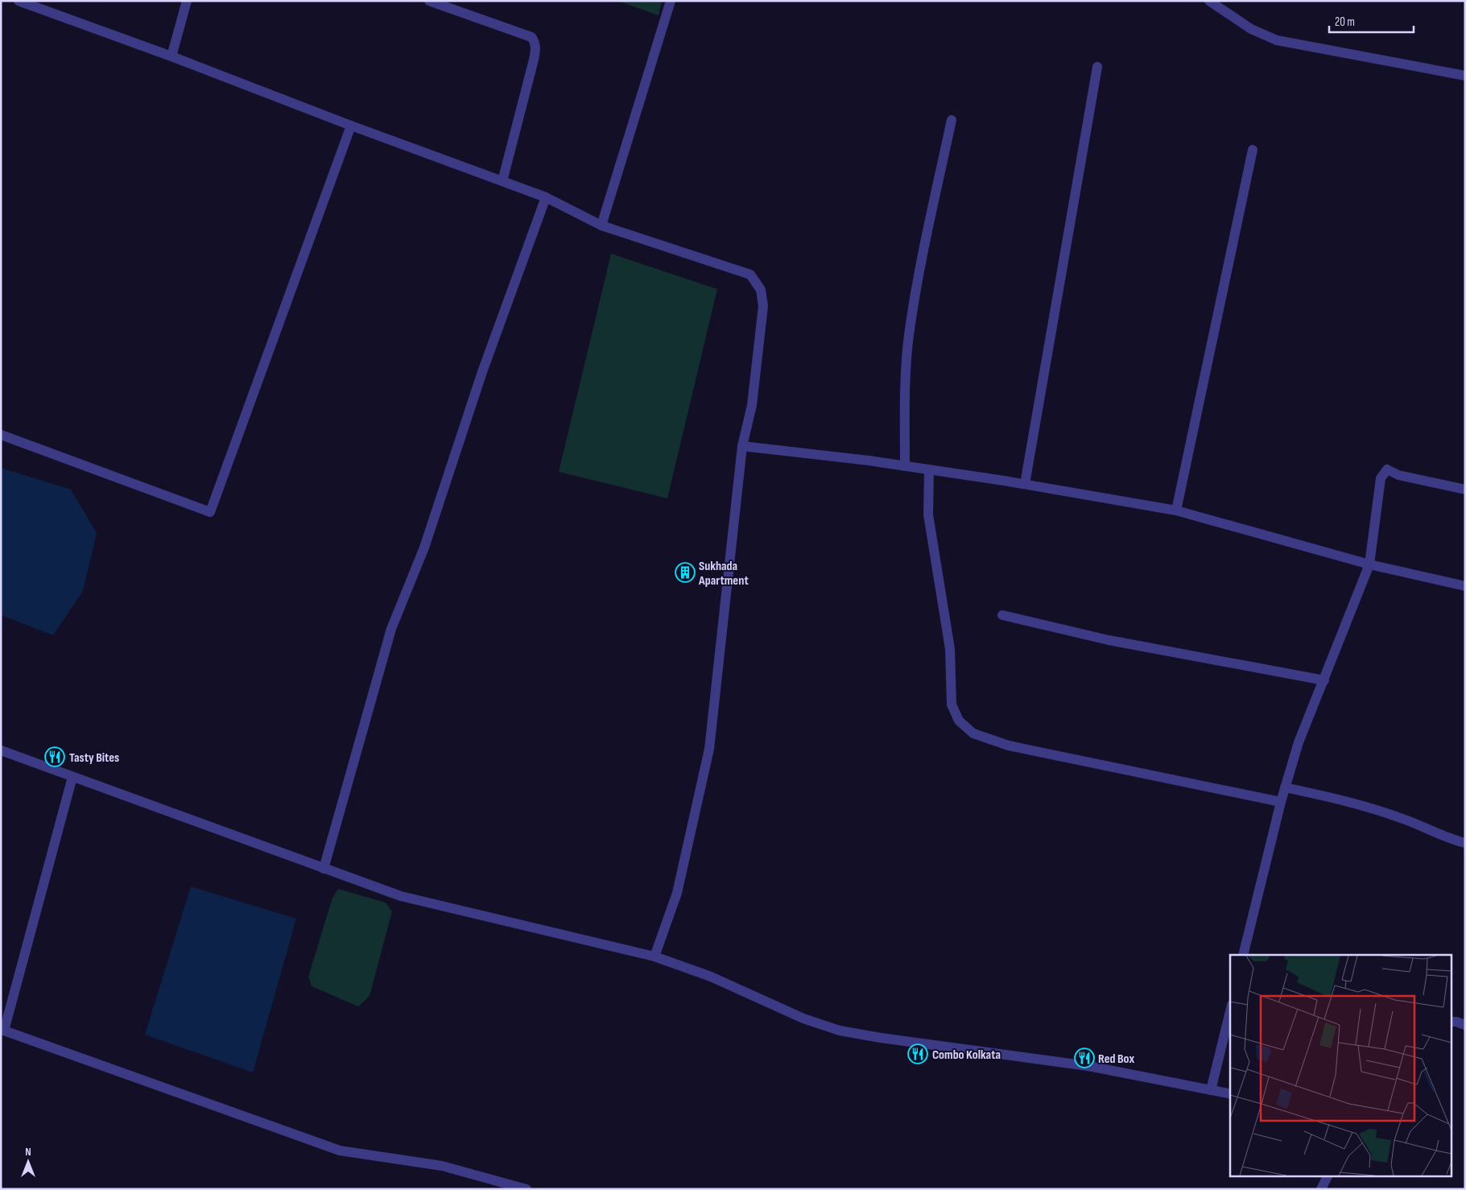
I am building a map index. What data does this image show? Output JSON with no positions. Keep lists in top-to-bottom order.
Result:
{
  "places": {
    "building": ["Sukhada Apartment"],
    "restaurant": ["Tasty Bites", "Combo Kolkata", "Red Box"]
  },
  "scale_bar": "20 m",
  "north": "top"
}
